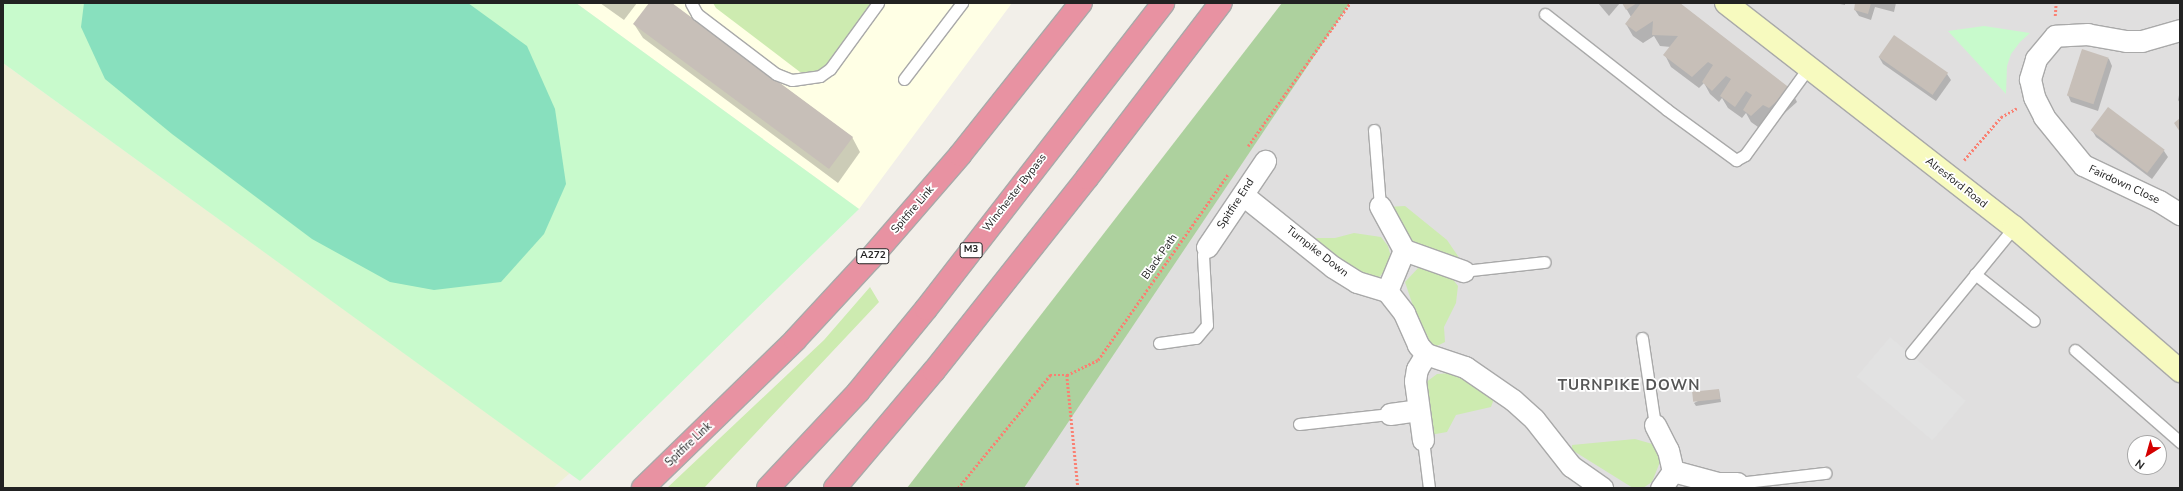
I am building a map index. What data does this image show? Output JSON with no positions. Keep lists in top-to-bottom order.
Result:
{
  "streets": {
    "highway": [
      "Winchester Bypass",
      "Spitfire Link",
      "M3",
      "A272"
    ],
    "main road": ["Alresford Road"],
    "street": ["Fairdown Close", "Spitfire End", "Turnpike Down"],
    "path": ["Black Path"]
  },
  "crossings": [
    ["Spitfire End", "Turnpike Down"]
  ],
  "districts": ["TURNPIKE DOWN"],
  "north": "bottom left"
}
